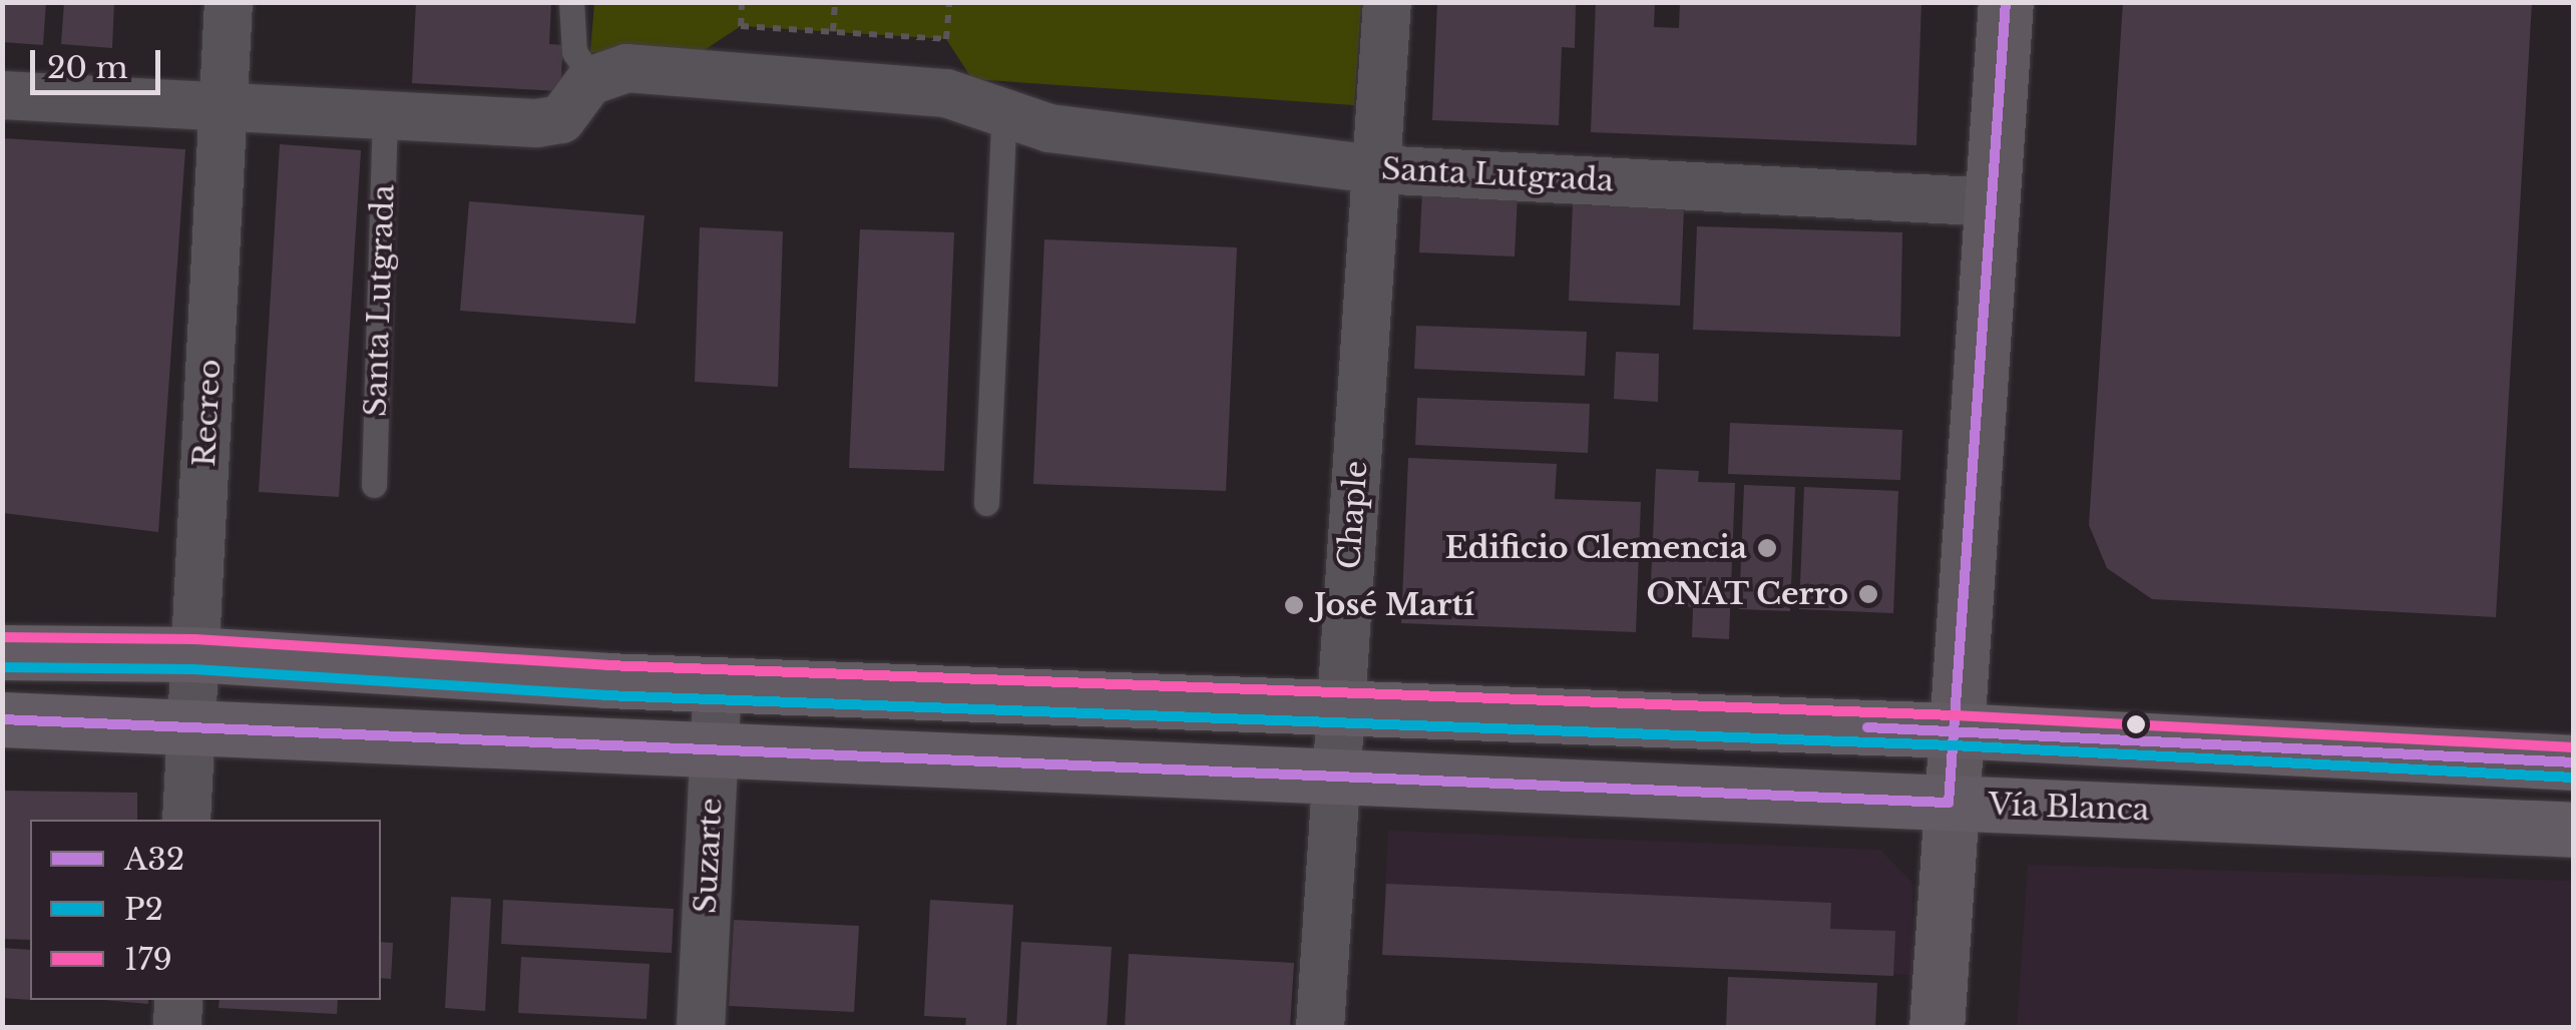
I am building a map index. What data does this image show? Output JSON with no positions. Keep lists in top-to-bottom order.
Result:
{
  "streets": {
    "main road": ["Vía Blanca"],
    "street": [
      "Santa Lutgrada",
      "Recreo",
      "Chaple",
      "Suzarte"
    ]
  },
  "crossings": [
    ["Santa Lutgrada", "Chaple"],
    ["Recreo", "Vía Blanca"],
    ["Chaple", "Vía Blanca"],
    ["Vía Blanca", "Suzarte"]
  ],
  "places": ["Edificio Clemencia", "ONAT Cerro", "José Martí"],
  "lines": ["transit line A32", "transit line 179", "transit line P2"],
  "legend": ["A32", "P2", "179"],
  "scale_bar": "20 m"
}
